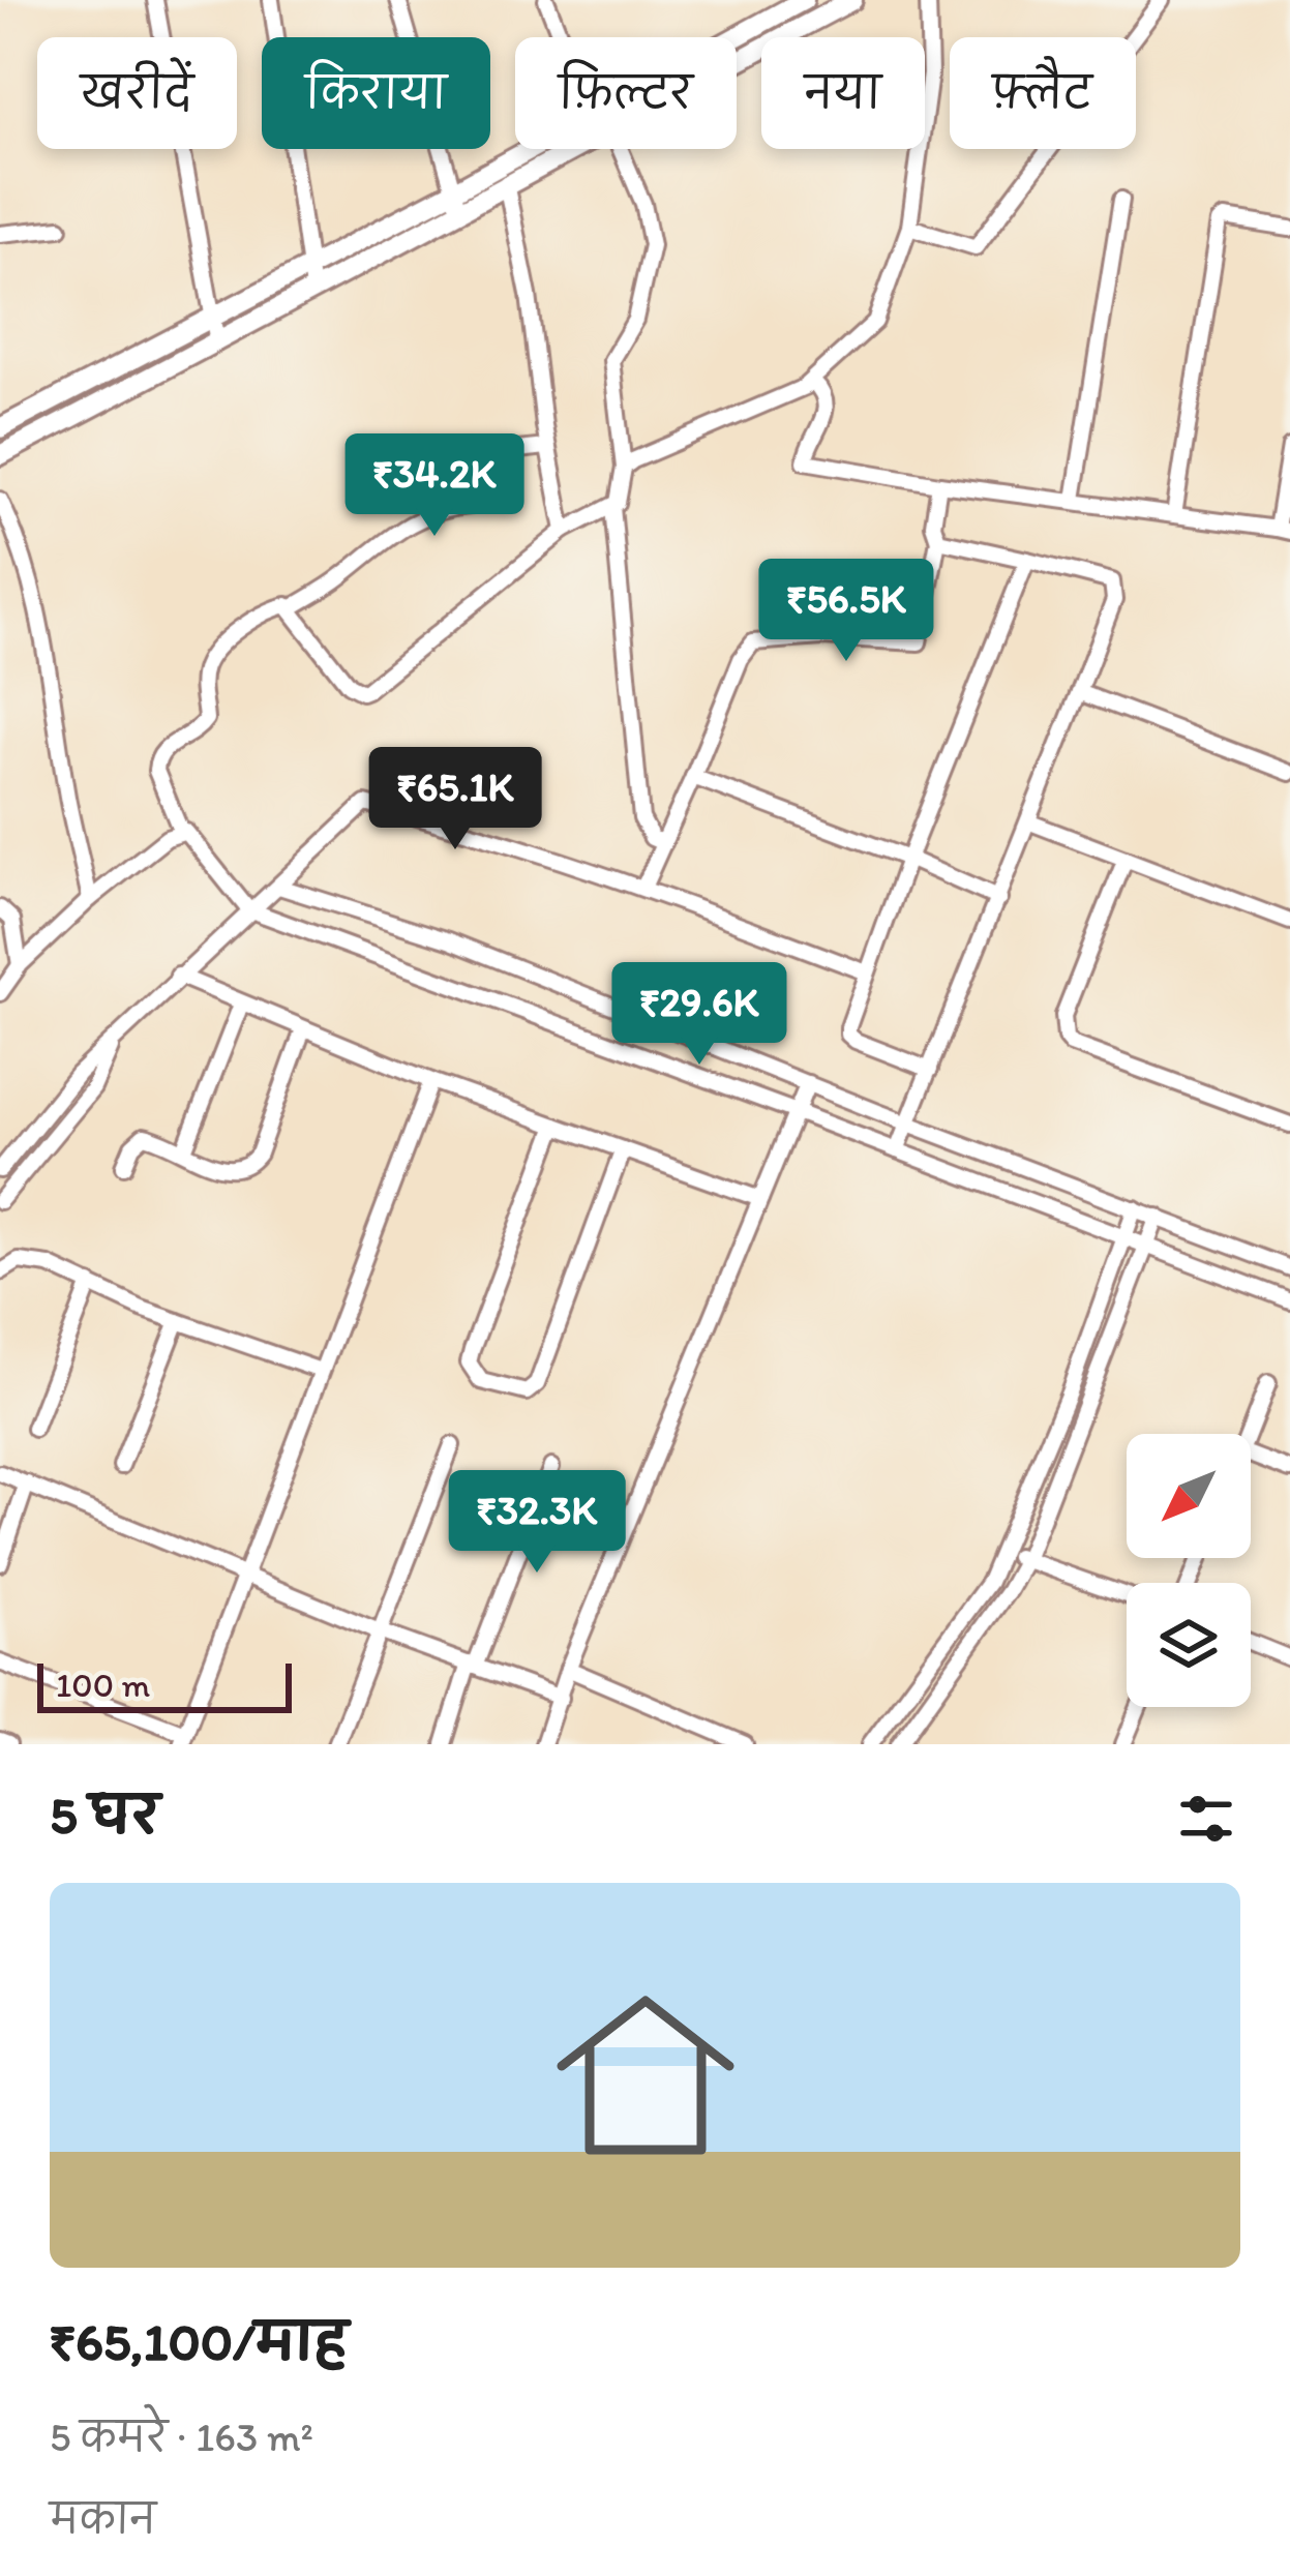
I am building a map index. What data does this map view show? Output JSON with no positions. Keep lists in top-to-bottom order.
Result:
{
  "scale_bar": "100 m",
  "north": "bottom left",
  "page": {
    "chip": [
      "खरीदें",
      "किराया",
      "फ़िल्टर",
      "नया",
      "फ़्लैट"
    ],
    "price": [
      "₹34.2K",
      "₹56.5K",
      "₹65.1K",
      "₹29.6K",
      "₹32.3K"
    ],
    "scale": "100 m",
    "heading": "5 घर",
    "list": [
      {
        "name": "₹65,100/माह",
        "note": "5 कमरे · 163 m² · मकान"
      }
    ]
  }
}
